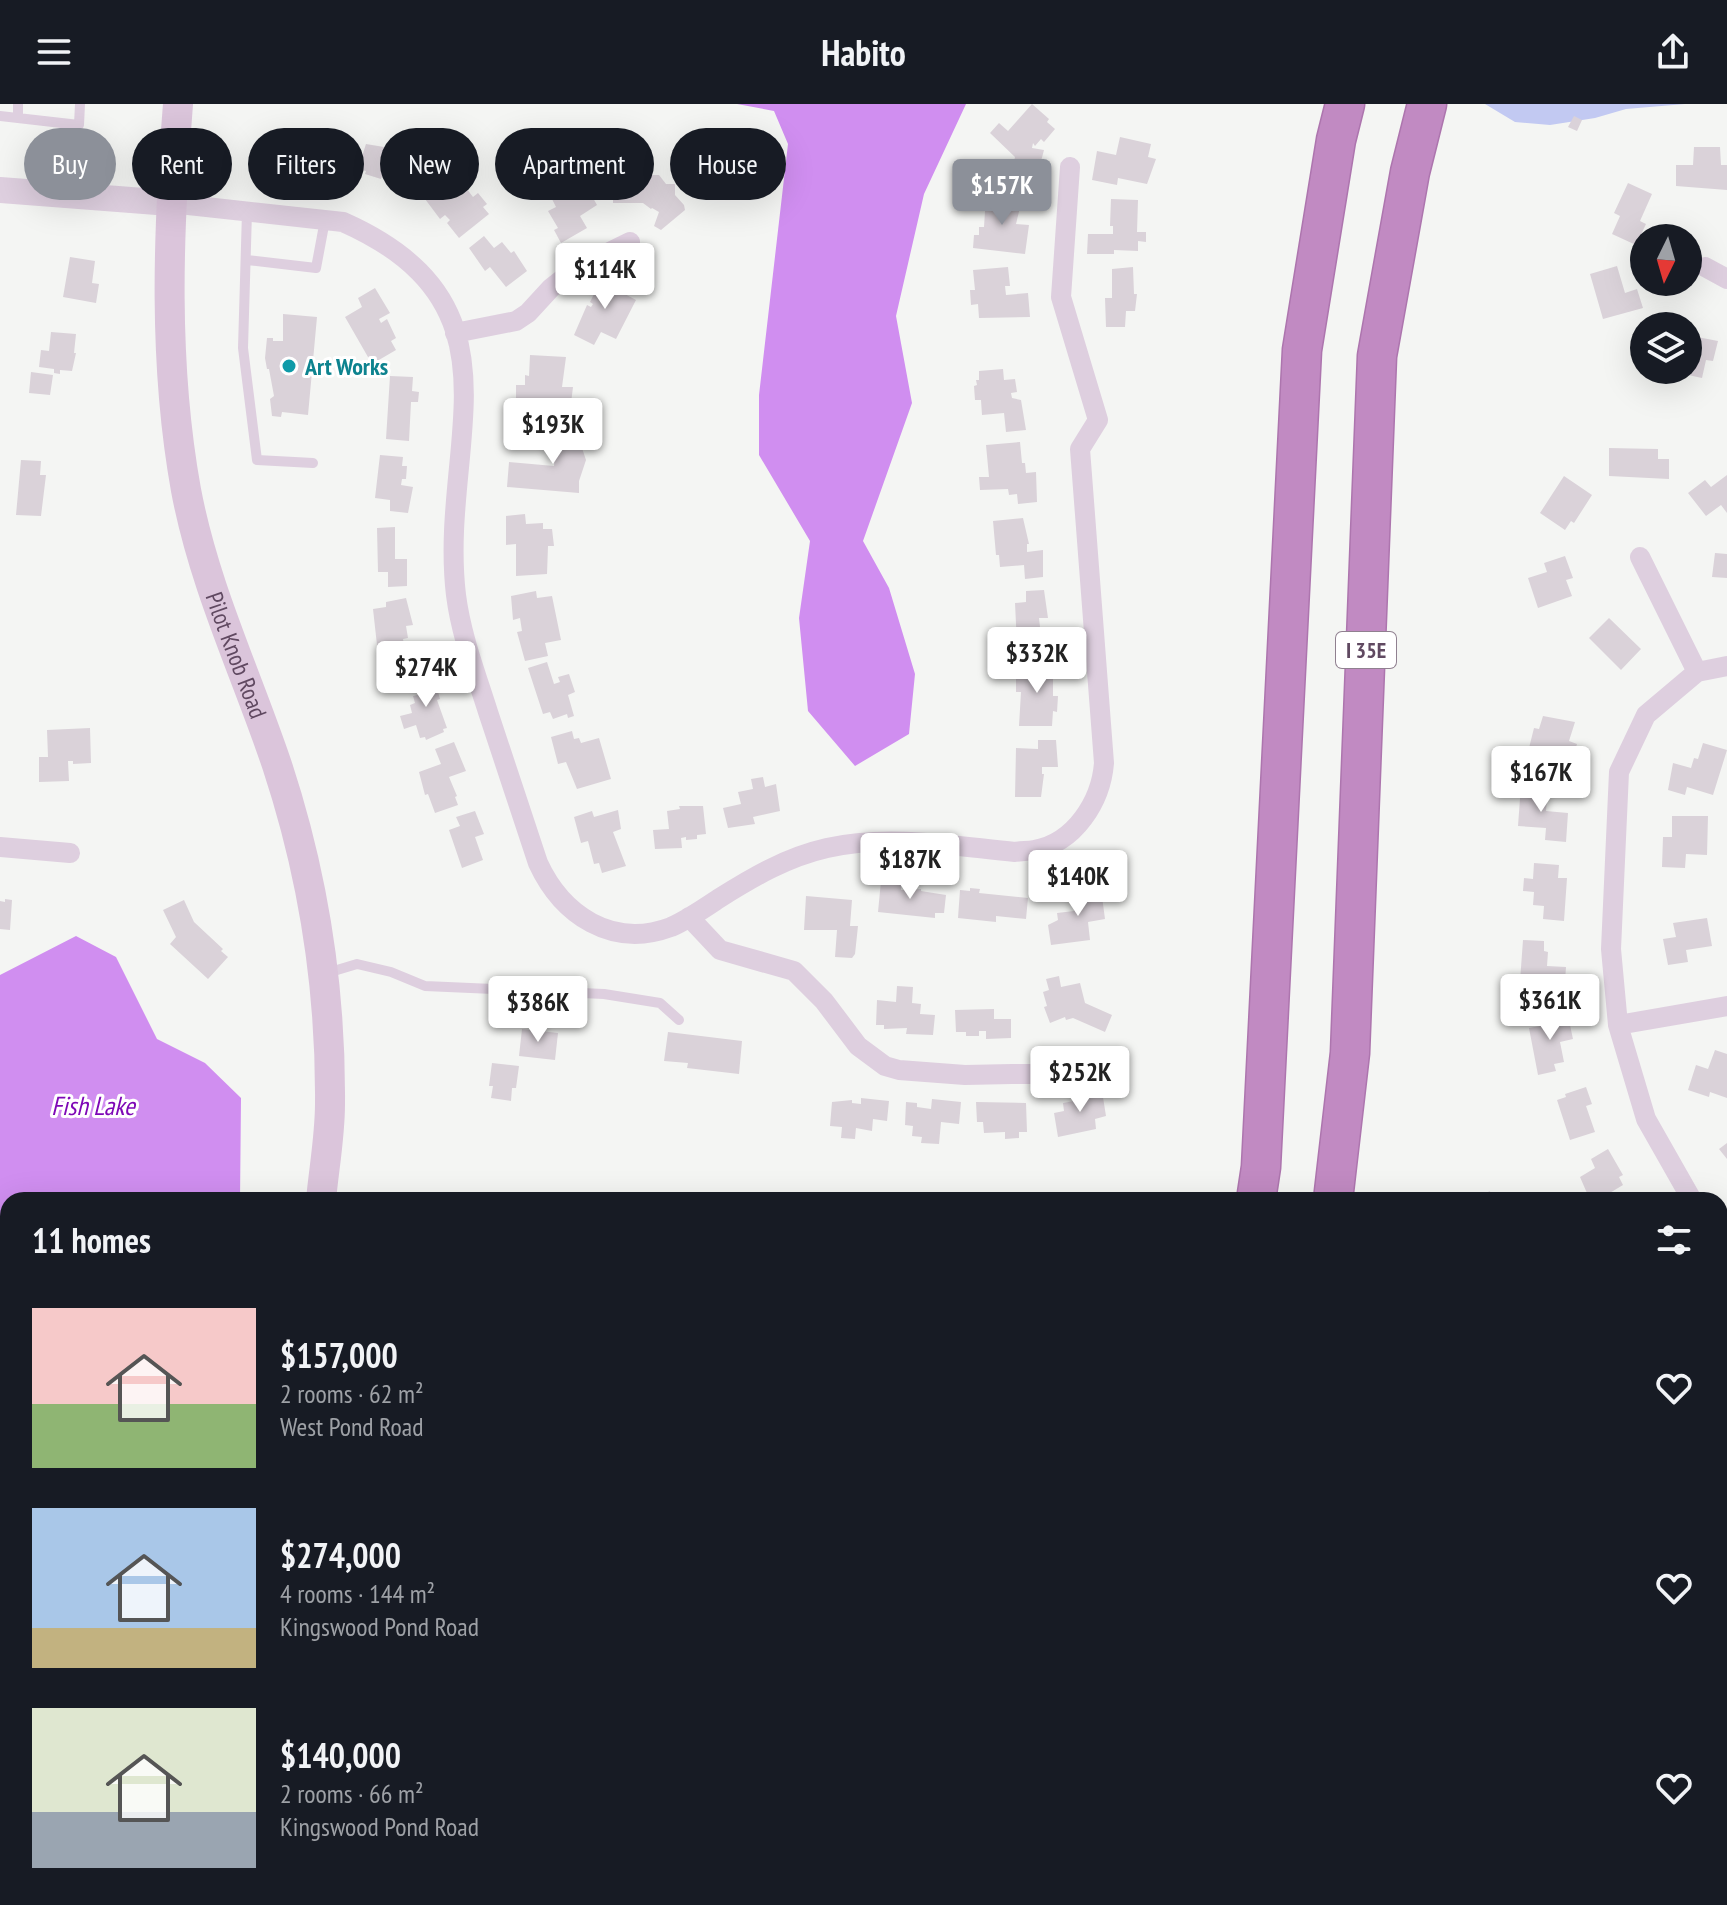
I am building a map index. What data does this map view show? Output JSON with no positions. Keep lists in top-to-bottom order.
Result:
{
  "streets": {
    "highway": ["I 35E"],
    "main road": ["Pilot Knob Road"]
  },
  "water": ["Fish Lake"],
  "places": ["Art Works"],
  "north": "bottom",
  "page": {
    "header": "Habito",
    "chip": [
      "Buy",
      "Rent",
      "Filters",
      "New",
      "Apartment",
      "House"
    ],
    "price": [
      "$157K",
      "$114K",
      "$193K",
      "$332K",
      "$274K",
      "$167K",
      "$187K",
      "$140K",
      "$361K",
      "$386K",
      "$252K"
    ],
    "heading": "11 homes",
    "list": [
      {
        "name": "$157,000",
        "note": "2 rooms · 62 m² · West Pond Road"
      },
      {
        "name": "$274,000",
        "note": "4 rooms · 144 m² · Kingswood Pond Road"
      },
      {
        "name": "$140,000",
        "note": "2 rooms · 66 m² · Kingswood Pond Road"
      }
    ]
  }
}
